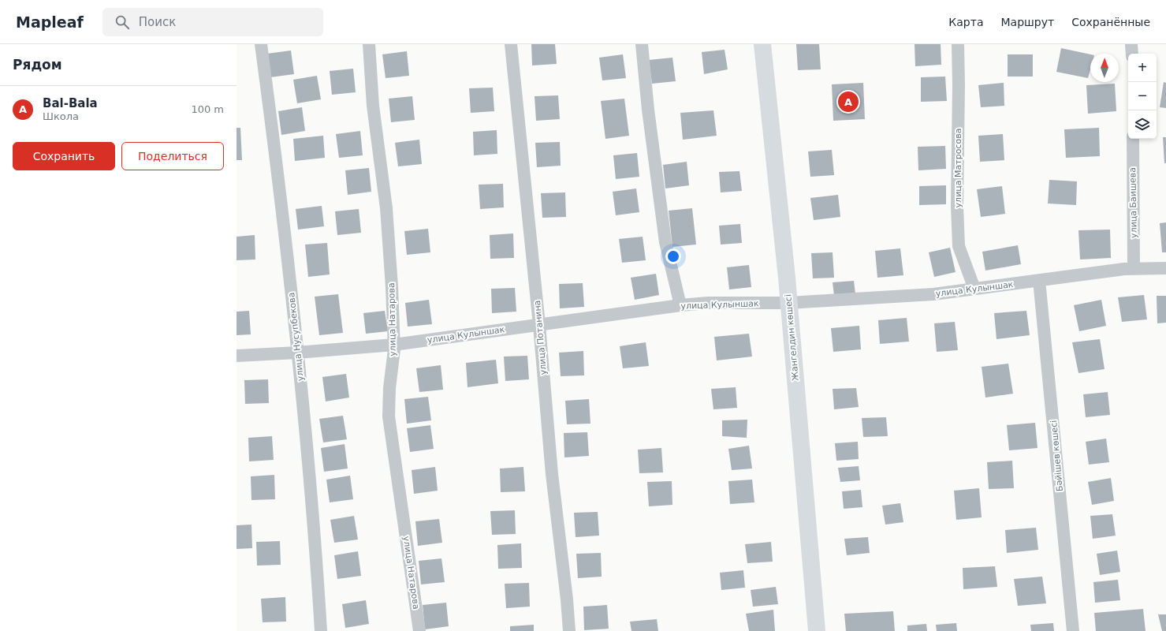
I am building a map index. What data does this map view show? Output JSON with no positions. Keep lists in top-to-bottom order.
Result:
{
  "streets": {
    "main road": ["Жангелдин көшесі"],
    "street": [
      "улица Матросова",
      "улица Баишева",
      "улица Кулыншак",
      "улица Натарова",
      "улица Нусупбекова",
      "улица Потанина",
      "Бәйішев көшесі"
    ]
  },
  "crossings": [
    ["улица Матросова", "улица Кулыншак"],
    ["улица Баишева", "улица Кулыншак"],
    ["улица Кулыншак", "улица Натарова"],
    ["улица Кулыншак", "улица Нусупбекова"],
    ["улица Кулыншак", "улица Потанина"],
    ["улица Кулыншак", "Жангелдин көшесі"],
    ["улица Кулыншак", "Бәйішев көшесі"]
  ],
  "north": "top",
  "page": {
    "header": "Mapleaf",
    "search": "Поиск",
    "nav": ["Карта", "Маршрут", "Сохранённые"],
    "heading": "Рядом",
    "map_buttons": ["+", "−"],
    "list": [
      {
        "mark": "A",
        "name": "Bal-Bala",
        "note": "Школа",
        "value": "100 m"
      }
    ],
    "pins": "A",
    "buttons": ["Сохранить", "Поделиться"]
  }
}
